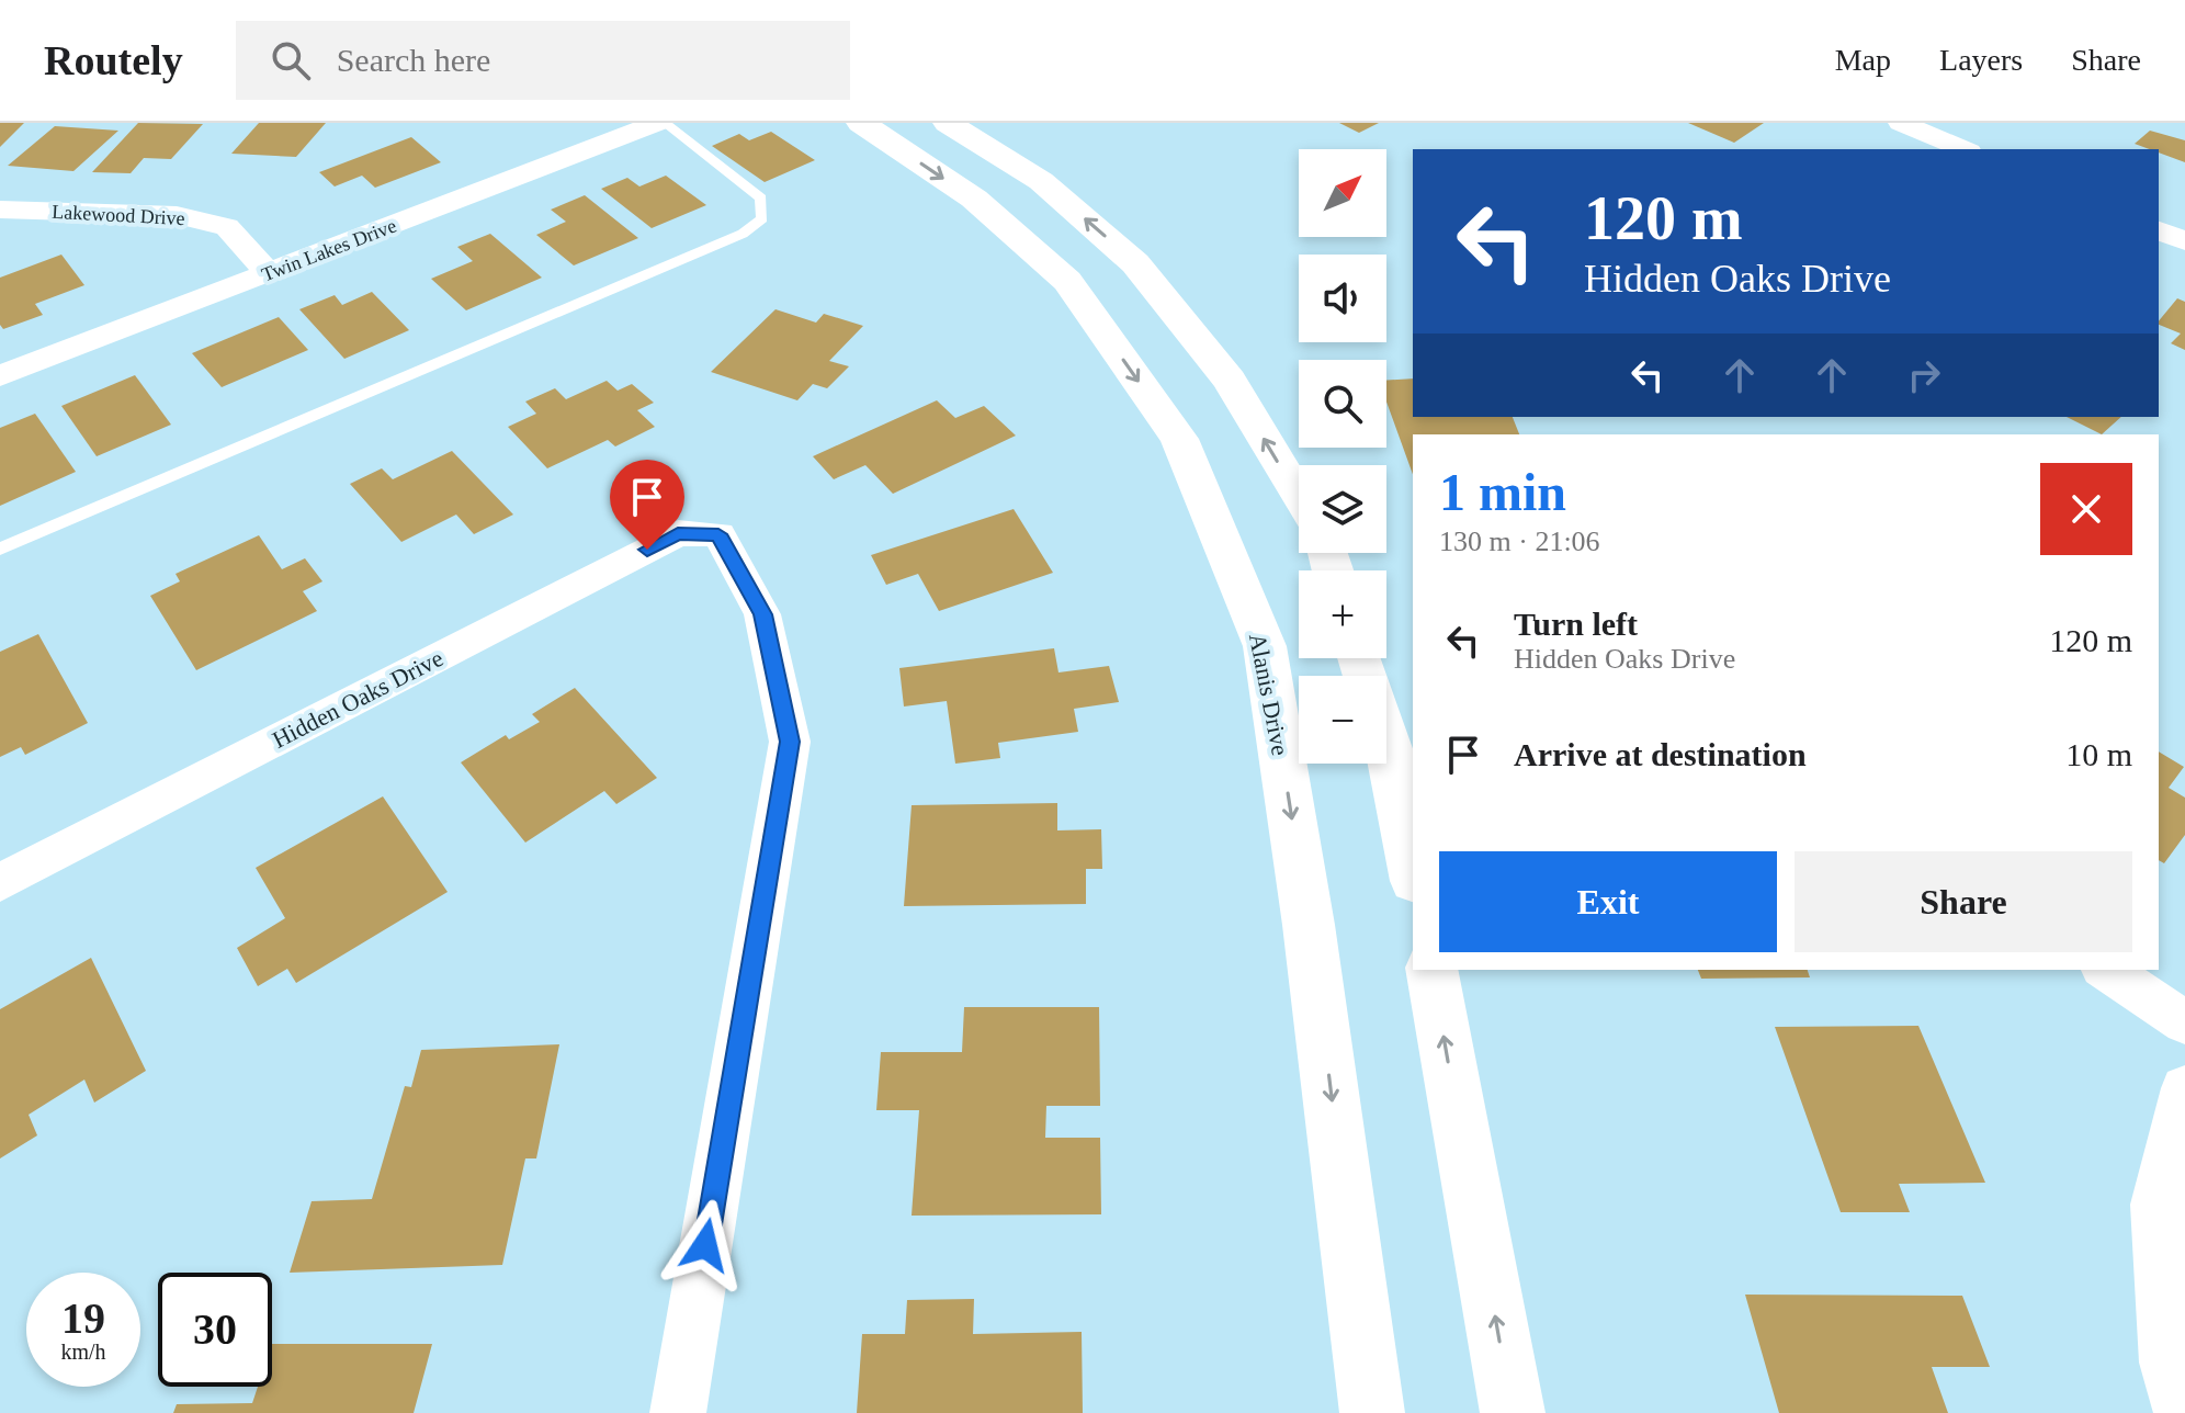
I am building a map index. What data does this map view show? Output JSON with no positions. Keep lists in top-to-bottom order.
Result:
{
  "streets": {
    "main road": ["Alanis Drive"],
    "street": ["Lakewood Drive", "Twin Lakes Drive", "Hidden Oaks Drive"]
  },
  "crossings": [
    ["Lakewood Drive", "Twin Lakes Drive"]
  ],
  "north": "top right",
  "page": {
    "header": "Routely",
    "search": "Search here",
    "nav": ["Map", "Layers", "Share"],
    "map_buttons": ["+", "−"],
    "turn": ["120 m", "Hidden Oaks Drive"],
    "heading": ["1 min", "130 m · 21:06"],
    "list": [
      {
        "name": "Turn left",
        "note": "Hidden Oaks Drive",
        "value": "120 m"
      },
      {
        "name": "Arrive at destination",
        "value": "10 m"
      }
    ],
    "buttons": ["Exit", "Share"],
    "speed": "19 km/h",
    "limit": "30"
  }
}
